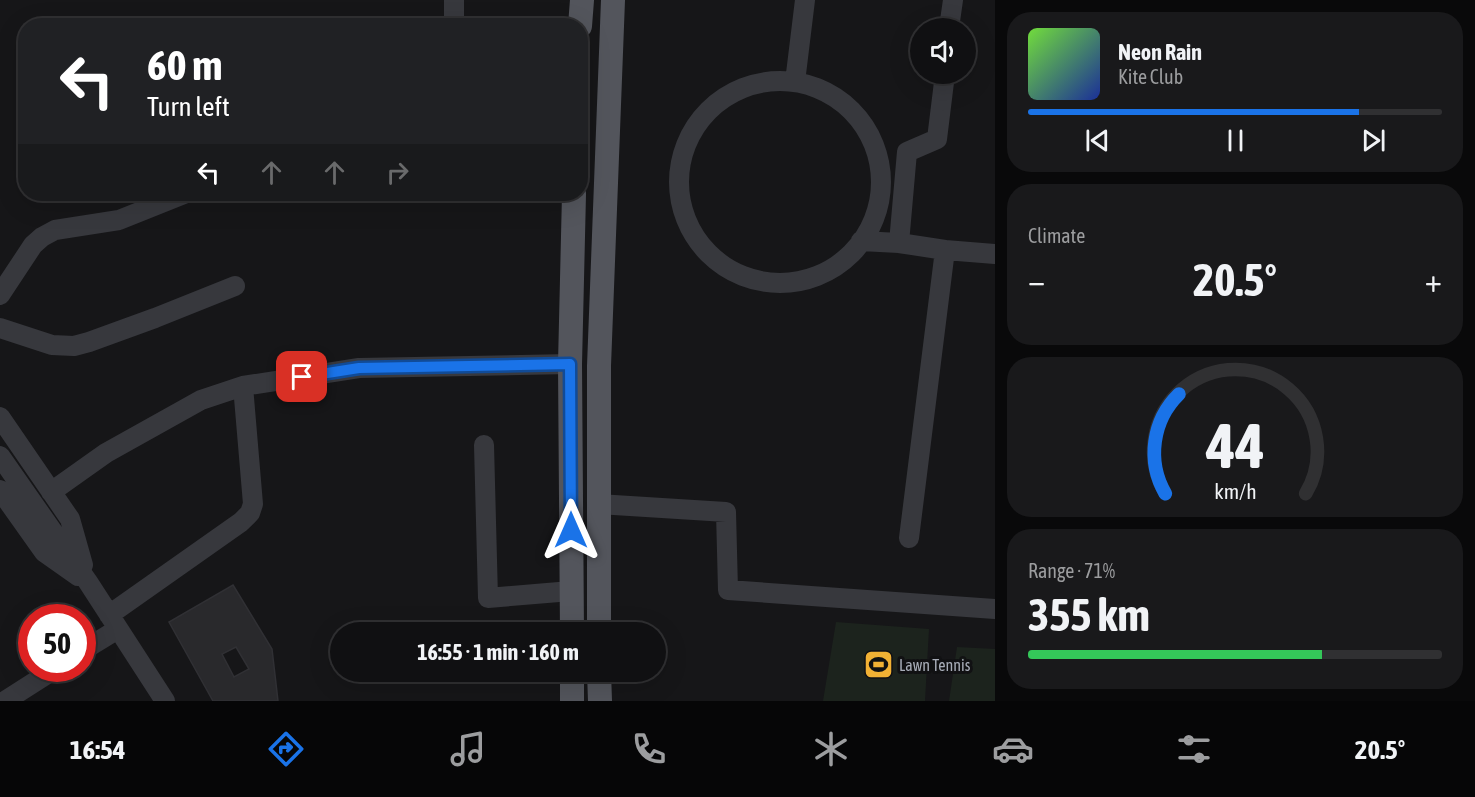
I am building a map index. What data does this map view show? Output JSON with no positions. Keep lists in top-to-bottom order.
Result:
{
  "places": {
    "sports": ["Lawn Tennis"]
  },
  "page": {
    "turn": ["60 m", "Turn left"],
    "song": ["Neon Rain", "Kite Club"],
    "tile": [
      "Climate",
      ["Range · 71%", "355 km"]
    ],
    "heat": ["−", "20.5°", "+"],
    "limit": "50",
    "trip": "16:55 · 1 min · 160 m",
    "tabs": ["16:54", "20.5°"],
    "gauge": ["44", "km/h"]
  }
}
